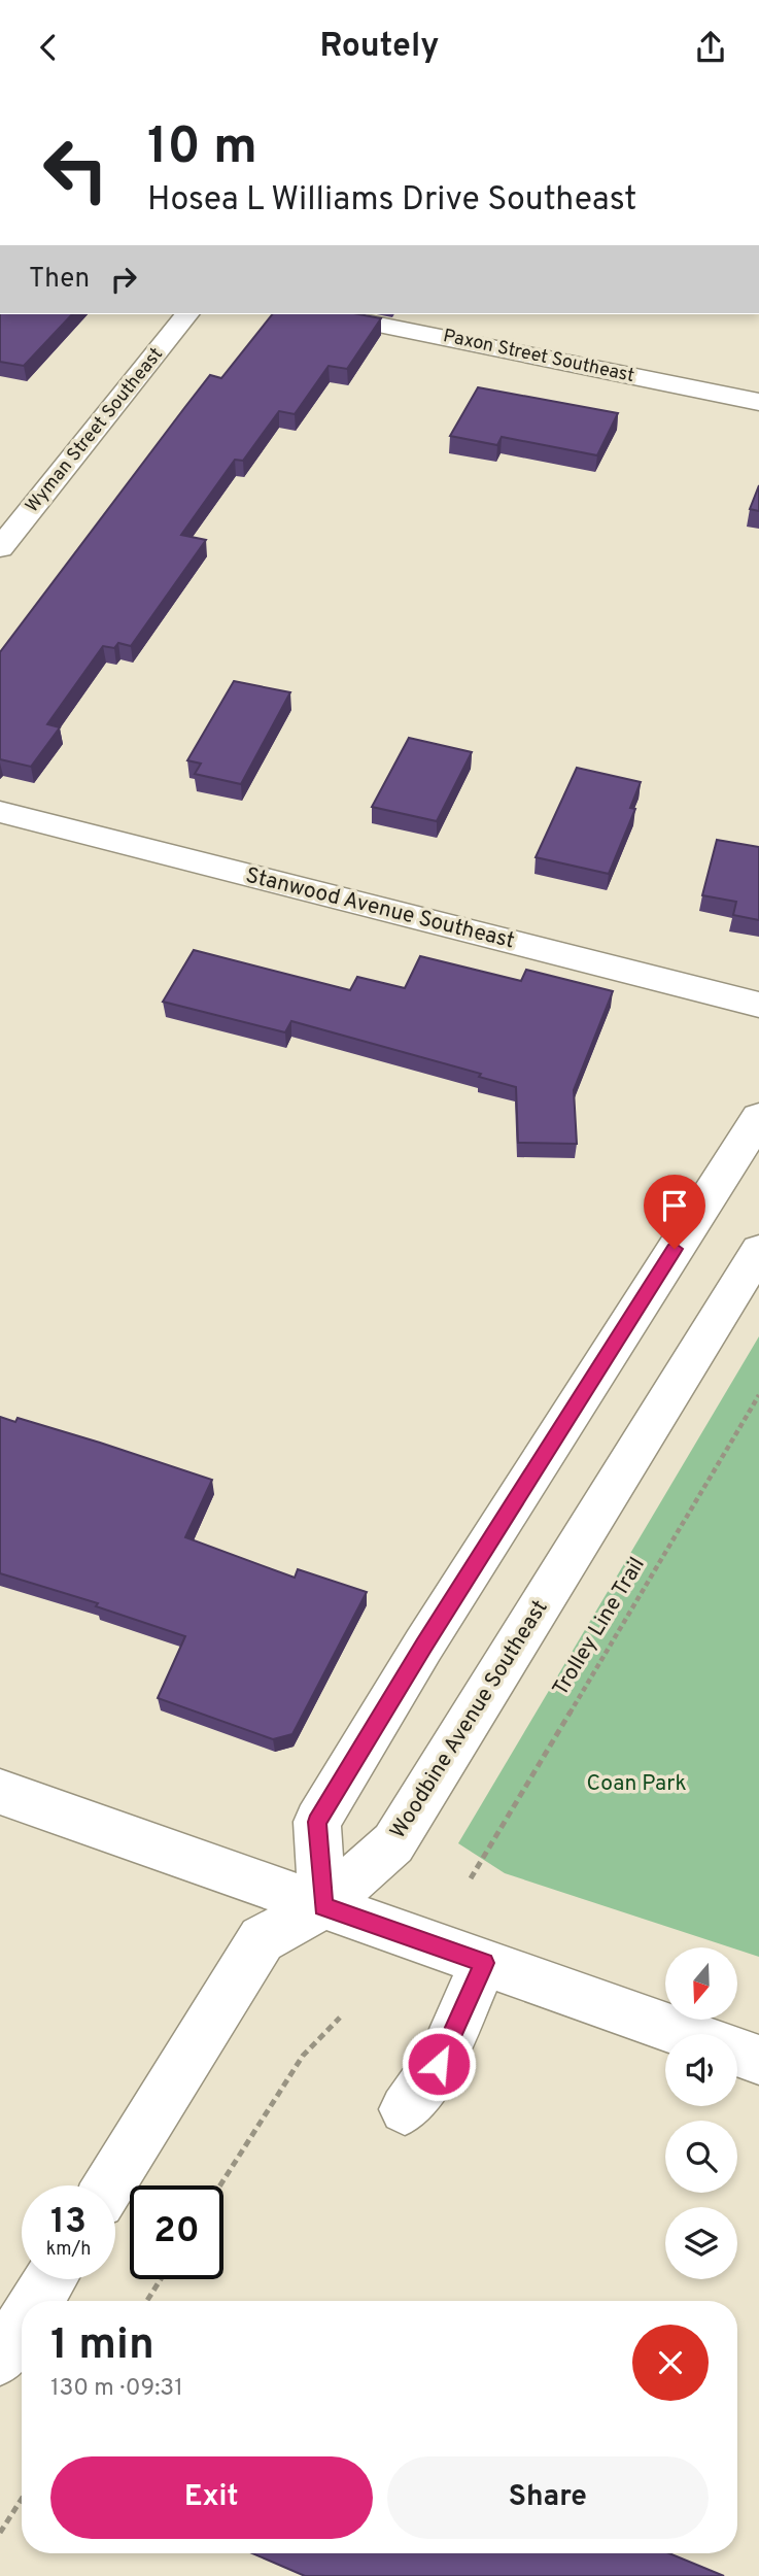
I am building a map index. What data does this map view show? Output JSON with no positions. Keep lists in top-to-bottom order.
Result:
{
  "streets": {
    "street": [
      "Paxon Street Southeast",
      "Wyman Street Southeast",
      "Stanwood Avenue Southeast",
      "Woodbine Avenue Southeast"
    ],
    "path": ["Trolley Line Trail"]
  },
  "parks": ["Coan Park"],
  "north": "bottom",
  "page": {
    "header": "Routely",
    "turn": ["10 m", "Hosea L Williams Drive Southeast"],
    "then": "Then",
    "speed": "13 km/h",
    "limit": "20",
    "heading": ["1 min", "130 m · 09:31"],
    "buttons": ["Exit", "Share"]
  }
}
